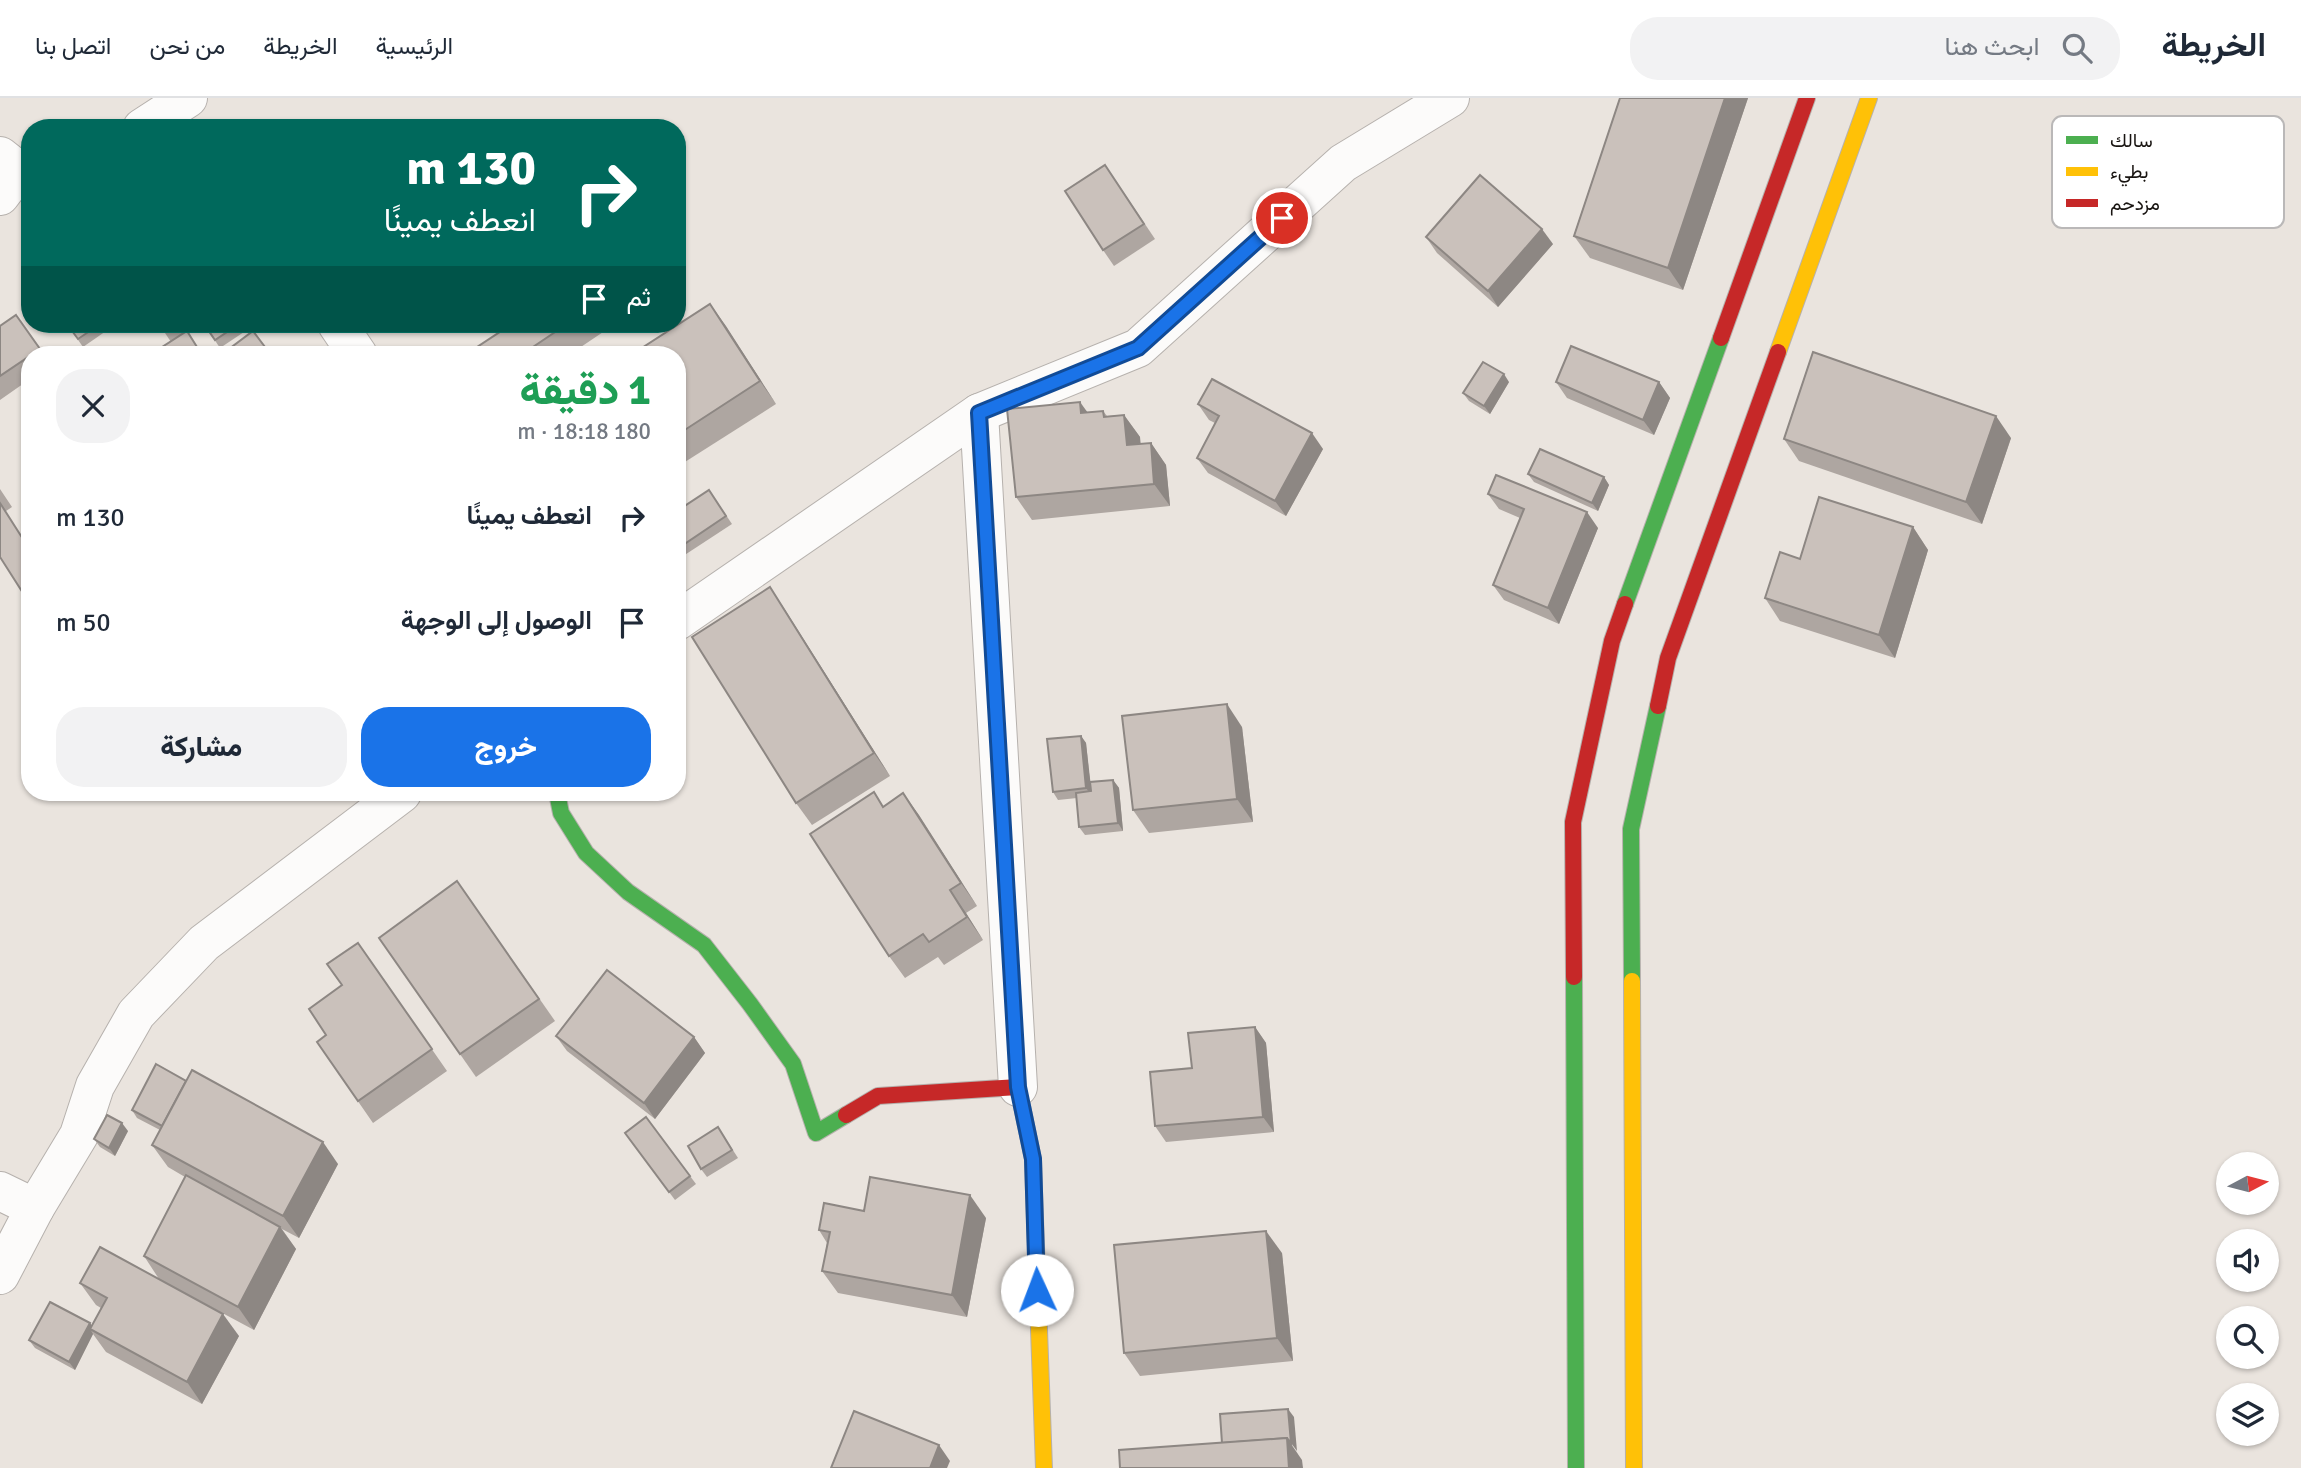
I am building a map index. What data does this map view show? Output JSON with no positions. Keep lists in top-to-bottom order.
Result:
{
  "legend": ["سالك", "بطيء", "مزدحم"],
  "north": "right",
  "page": {
    "header": "الخريطة",
    "search": "ابحث هنا",
    "nav": [
      "الرئيسية",
      "الخريطة",
      "من نحن",
      "اتصل بنا"
    ],
    "turn": ["130 m", "انعطف يمينًا"],
    "then": "ثم",
    "heading": ["1 دقيقة", "180 m · 18:18"],
    "list": [
      {
        "name": "انعطف يمينًا",
        "value": "130 m"
      },
      {
        "name": "الوصول إلى الوجهة",
        "value": "50 m"
      }
    ],
    "buttons": ["خروج", "مشاركة"]
  }
}
